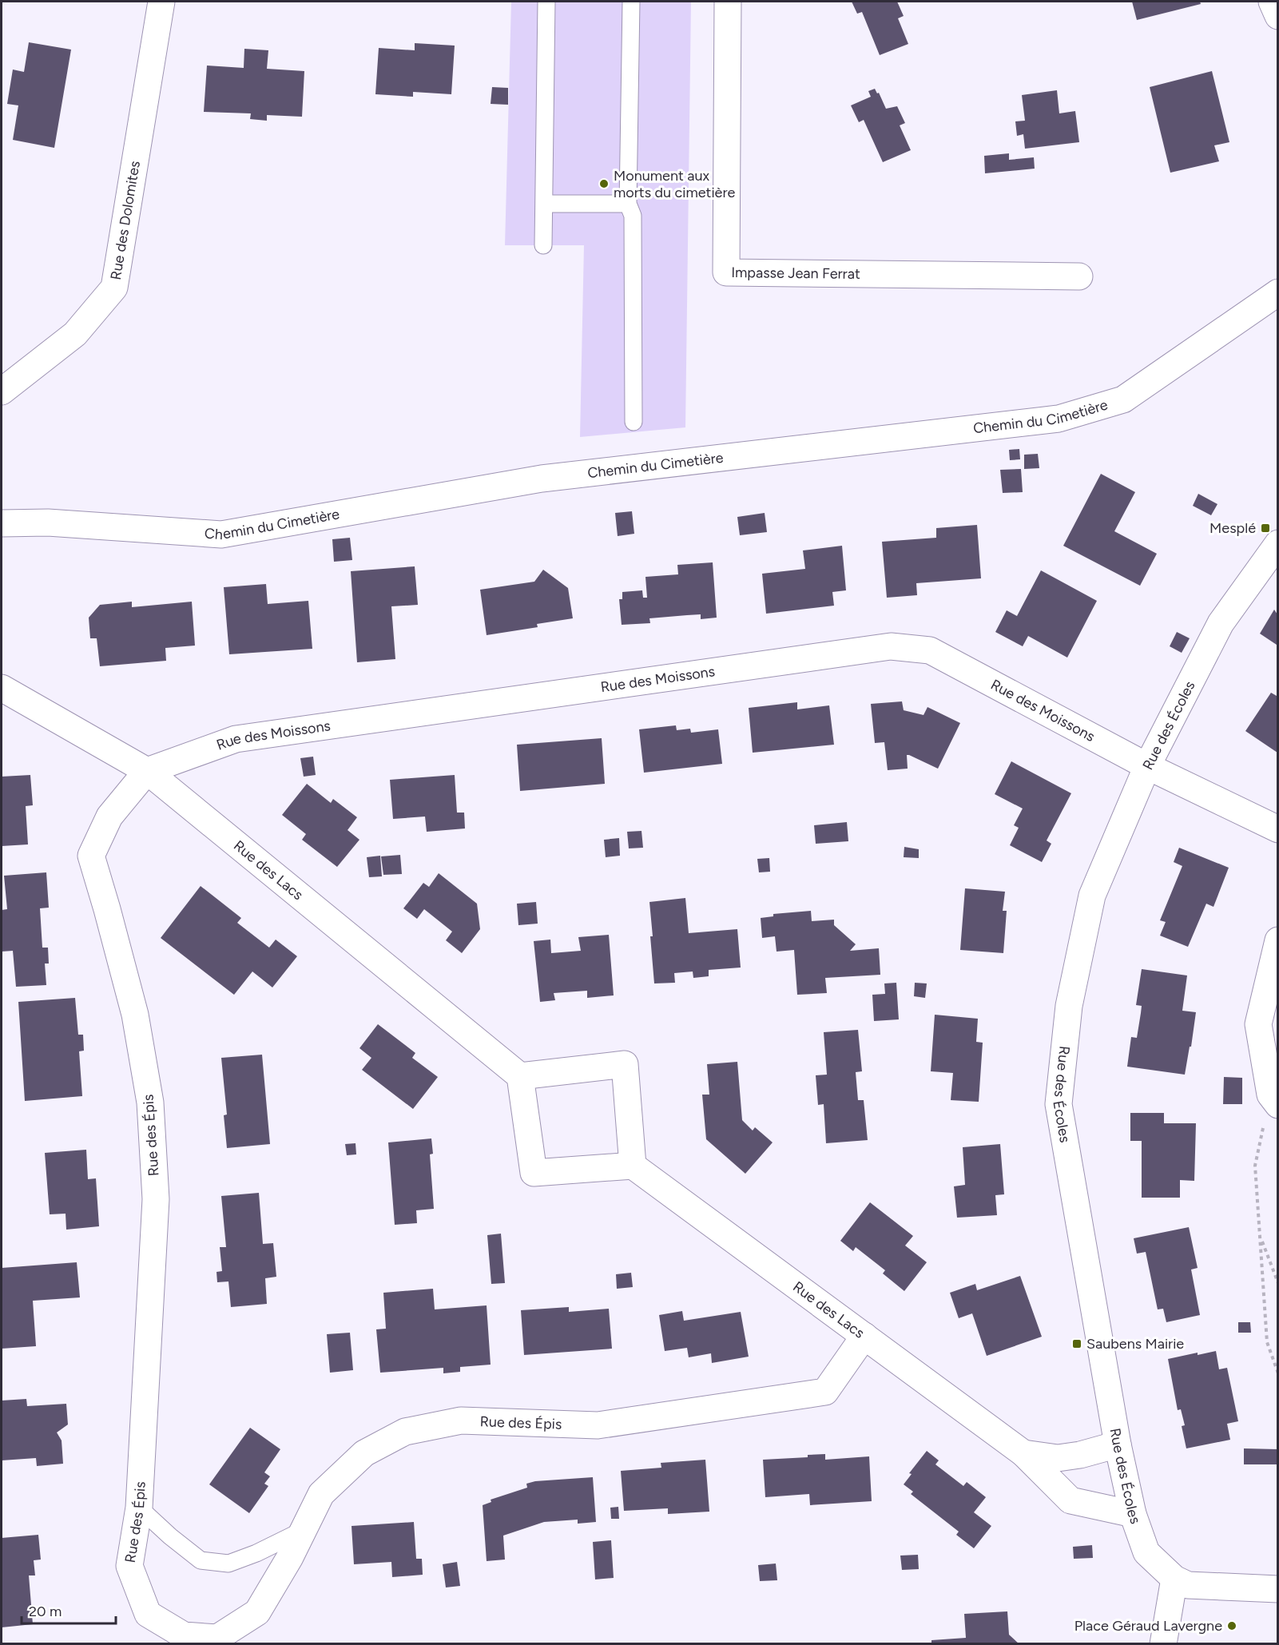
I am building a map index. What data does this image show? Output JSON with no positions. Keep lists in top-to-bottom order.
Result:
{
  "streets": {
    "street": [
      "Rue des Dolomites",
      "Impasse Jean Ferrat",
      "Chemin du Cimetière",
      "Rue des Moissons",
      "Rue des Écoles",
      "Rue des Lacs",
      "Rue des Épis"
    ]
  },
  "crossings": [
    ["Rue des Moissons", "Rue des Écoles"],
    ["Rue des Moissons", "Rue des Lacs"],
    ["Rue des Moissons", "Rue des Épis"],
    ["Rue des Écoles", "Rue des Lacs"],
    ["Rue des Lacs", "Rue des Épis"]
  ],
  "places": {
    "other": ["Monument aux morts du cimetière", "Place Géraud Lavergne"],
    "transit": ["Mesplé", "Saubens Mairie"]
  },
  "scale_bar": "20 m"
}
